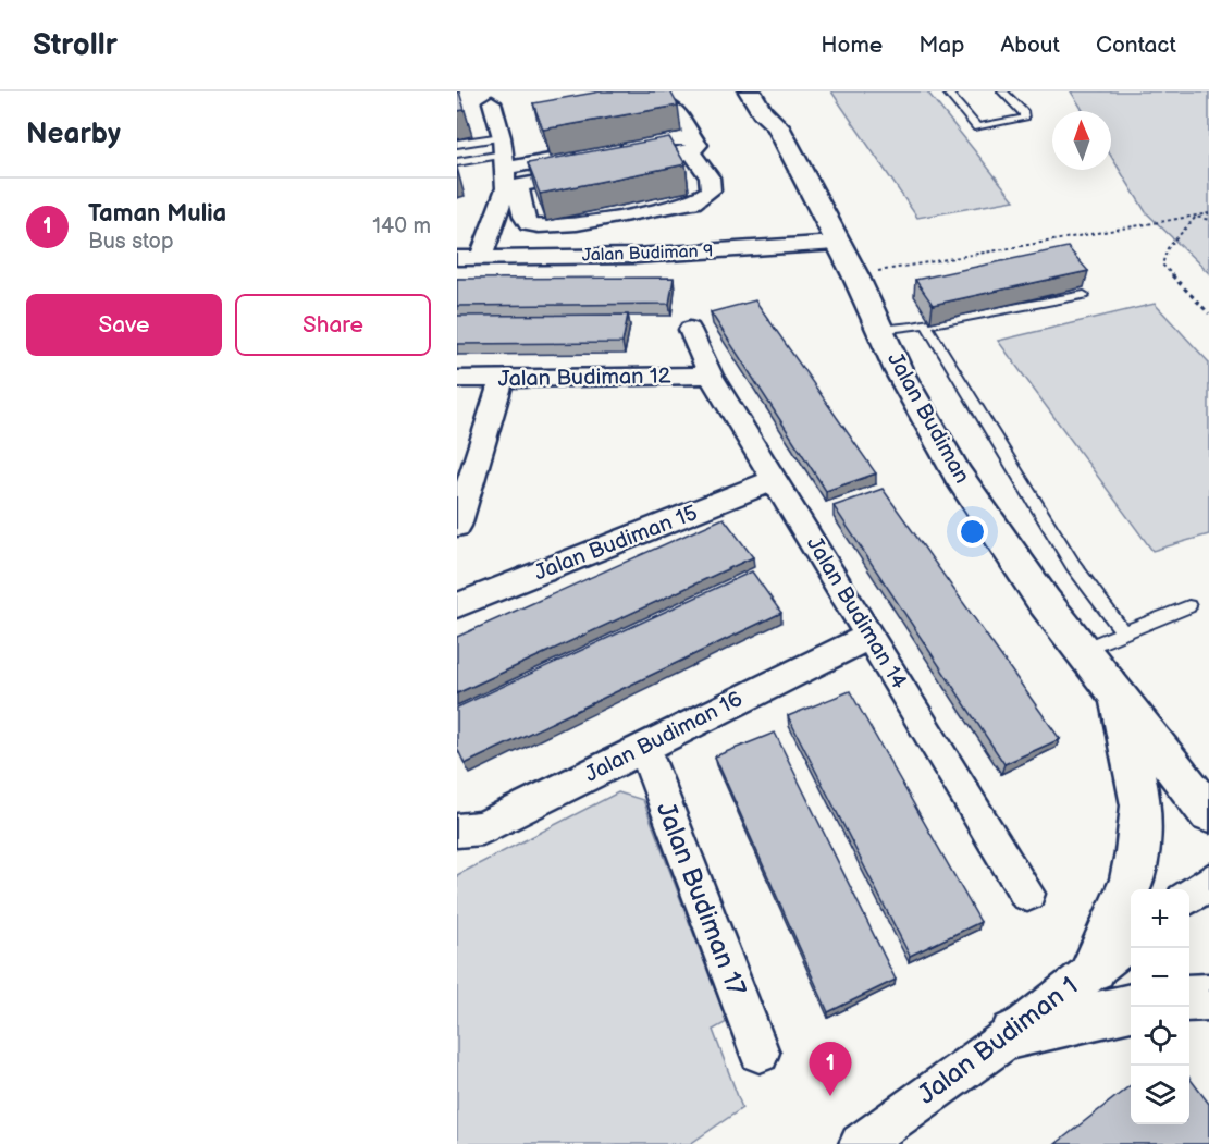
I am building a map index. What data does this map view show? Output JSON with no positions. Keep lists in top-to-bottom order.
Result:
{
  "streets": {
    "street": [
      "Jalan Budiman 9",
      "Jalan Budiman 12",
      "Jalan Budiman",
      "Jalan Budiman 15",
      "Jalan Budiman 14",
      "Jalan Budiman 16",
      "Jalan Budiman 17",
      "Jalan Budiman 1"
    ]
  },
  "crossings": [
    ["Jalan Budiman 9", "Jalan Budiman"],
    ["Jalan Budiman 12", "Jalan Budiman 14"],
    ["Jalan Budiman 15", "Jalan Budiman 14"],
    ["Jalan Budiman 14", "Jalan Budiman 16"],
    ["Jalan Budiman 16", "Jalan Budiman 17"]
  ],
  "north": "top",
  "page": {
    "header": "Strollr",
    "nav": [
      "Home",
      "Map",
      "About",
      "Contact"
    ],
    "heading": "Nearby",
    "list": [
      {
        "mark": "1",
        "name": "Taman Mulia",
        "note": "Bus stop",
        "value": "140 m"
      }
    ],
    "buttons": ["Save", "Share"],
    "map_buttons": ["+", "−"],
    "pins": "1"
  }
}
